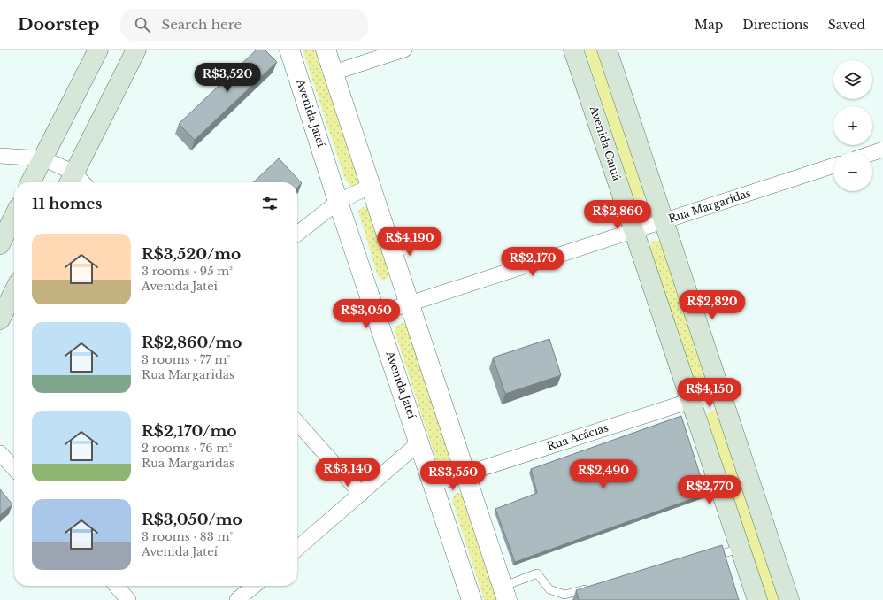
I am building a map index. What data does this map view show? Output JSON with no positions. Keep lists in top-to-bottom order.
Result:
{
  "streets": {
    "main road": ["Avenida Caiuá"],
    "street": ["Avenida Jateí", "Rua Margaridas", "Rua Acácias"]
  },
  "crossings": [
    ["Avenida Jateí", "Rua Margaridas"],
    ["Avenida Jateí", "Rua Acácias"],
    ["Avenida Caiuá", "Rua Margaridas"],
    ["Avenida Caiuá", "Rua Acácias"]
  ],
  "page": {
    "header": "Doorstep",
    "search": "Search here",
    "nav": ["Map", "Directions", "Saved"],
    "map_buttons": ["+", "−"],
    "price": [
      "R$3,520",
      "R$2,860",
      "R$4,190",
      "R$2,170",
      "R$2,820",
      "R$3,050",
      "R$4,150",
      "R$3,140",
      "R$2,490",
      "R$3,550",
      "R$2,770"
    ],
    "heading": "11 homes",
    "list": [
      {
        "name": "R$3,520/mo",
        "note": "3 rooms · 95 m² · Avenida Jateí"
      },
      {
        "name": "R$2,860/mo",
        "note": "3 rooms · 77 m² · Rua Margaridas"
      },
      {
        "name": "R$2,170/mo",
        "note": "2 rooms · 76 m² · Rua Margaridas"
      },
      {
        "name": "R$3,050/mo",
        "note": "3 rooms · 83 m² · Avenida Jateí"
      }
    ]
  }
}
